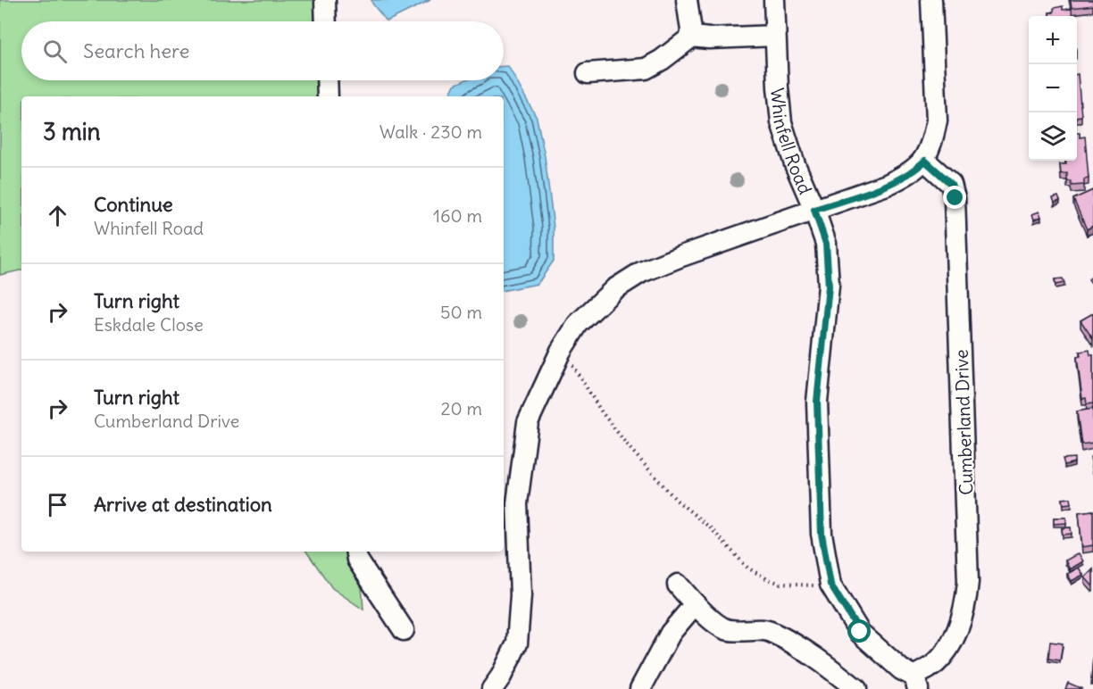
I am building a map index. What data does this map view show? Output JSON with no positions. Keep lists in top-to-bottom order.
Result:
{
  "streets": {
    "street": ["Whinfell Road", "Cumberland Drive"]
  },
  "crossings": [
    ["Whinfell Road", "Cumberland Drive"]
  ],
  "page": {
    "map_buttons": ["+", "−"],
    "search": "Search here",
    "heading": ["3 min", "Walk · 230 m"],
    "list": [
      ["Continue", "Whinfell Road", "160 m"],
      ["Turn right", "Eskdale Close", "50 m"],
      ["Turn right", "Cumberland Drive", "20 m"],
      "Arrive at destination"
    ]
  }
}
